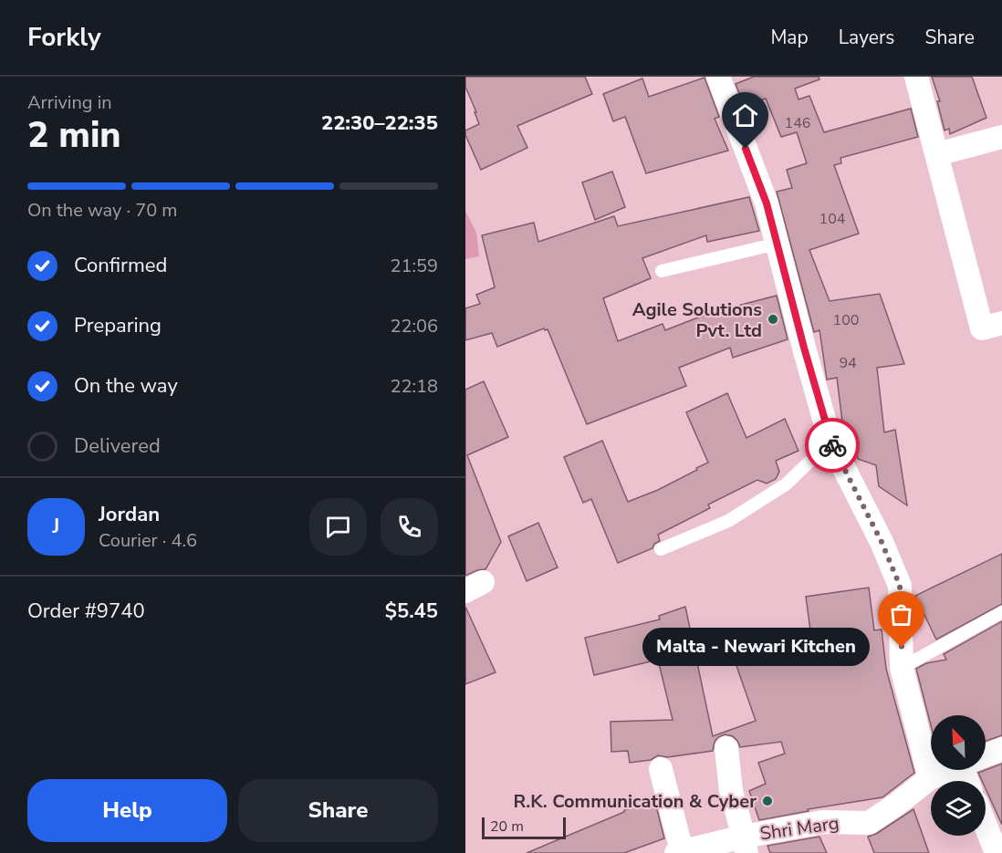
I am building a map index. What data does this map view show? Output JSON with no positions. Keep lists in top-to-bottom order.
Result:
{
  "streets": {
    "street": ["Shri Marg"]
  },
  "places": ["Agile Solutions Pvt. Ltd", "Malta - Newari Kitchen", "R.K. Communication & Cyber"],
  "house_numbers": [
    "146",
    "104",
    "100",
    "94"
  ],
  "scale_bar": "20 m",
  "north": "top left",
  "page": {
    "header": "Forkly",
    "nav": ["Map", "Layers", "Share"],
    "heading": ["2 min", "Arriving in", "22:30–22:35"],
    "panel": [
      "Jordan",
      "Courier · 4.6",
      "Order #9740",
      "$5.45"
    ],
    "bar": "On the way · 70 m",
    "list": [
      ["Confirmed", "21:59"],
      ["Preparing", "22:06"],
      ["On the way", "22:18"],
      "Delivered"
    ],
    "round": "J",
    "bubble": "Malta - Newari Kitchen",
    "buttons": ["Help", "Share"],
    "scale": "20 m"
  }
}
